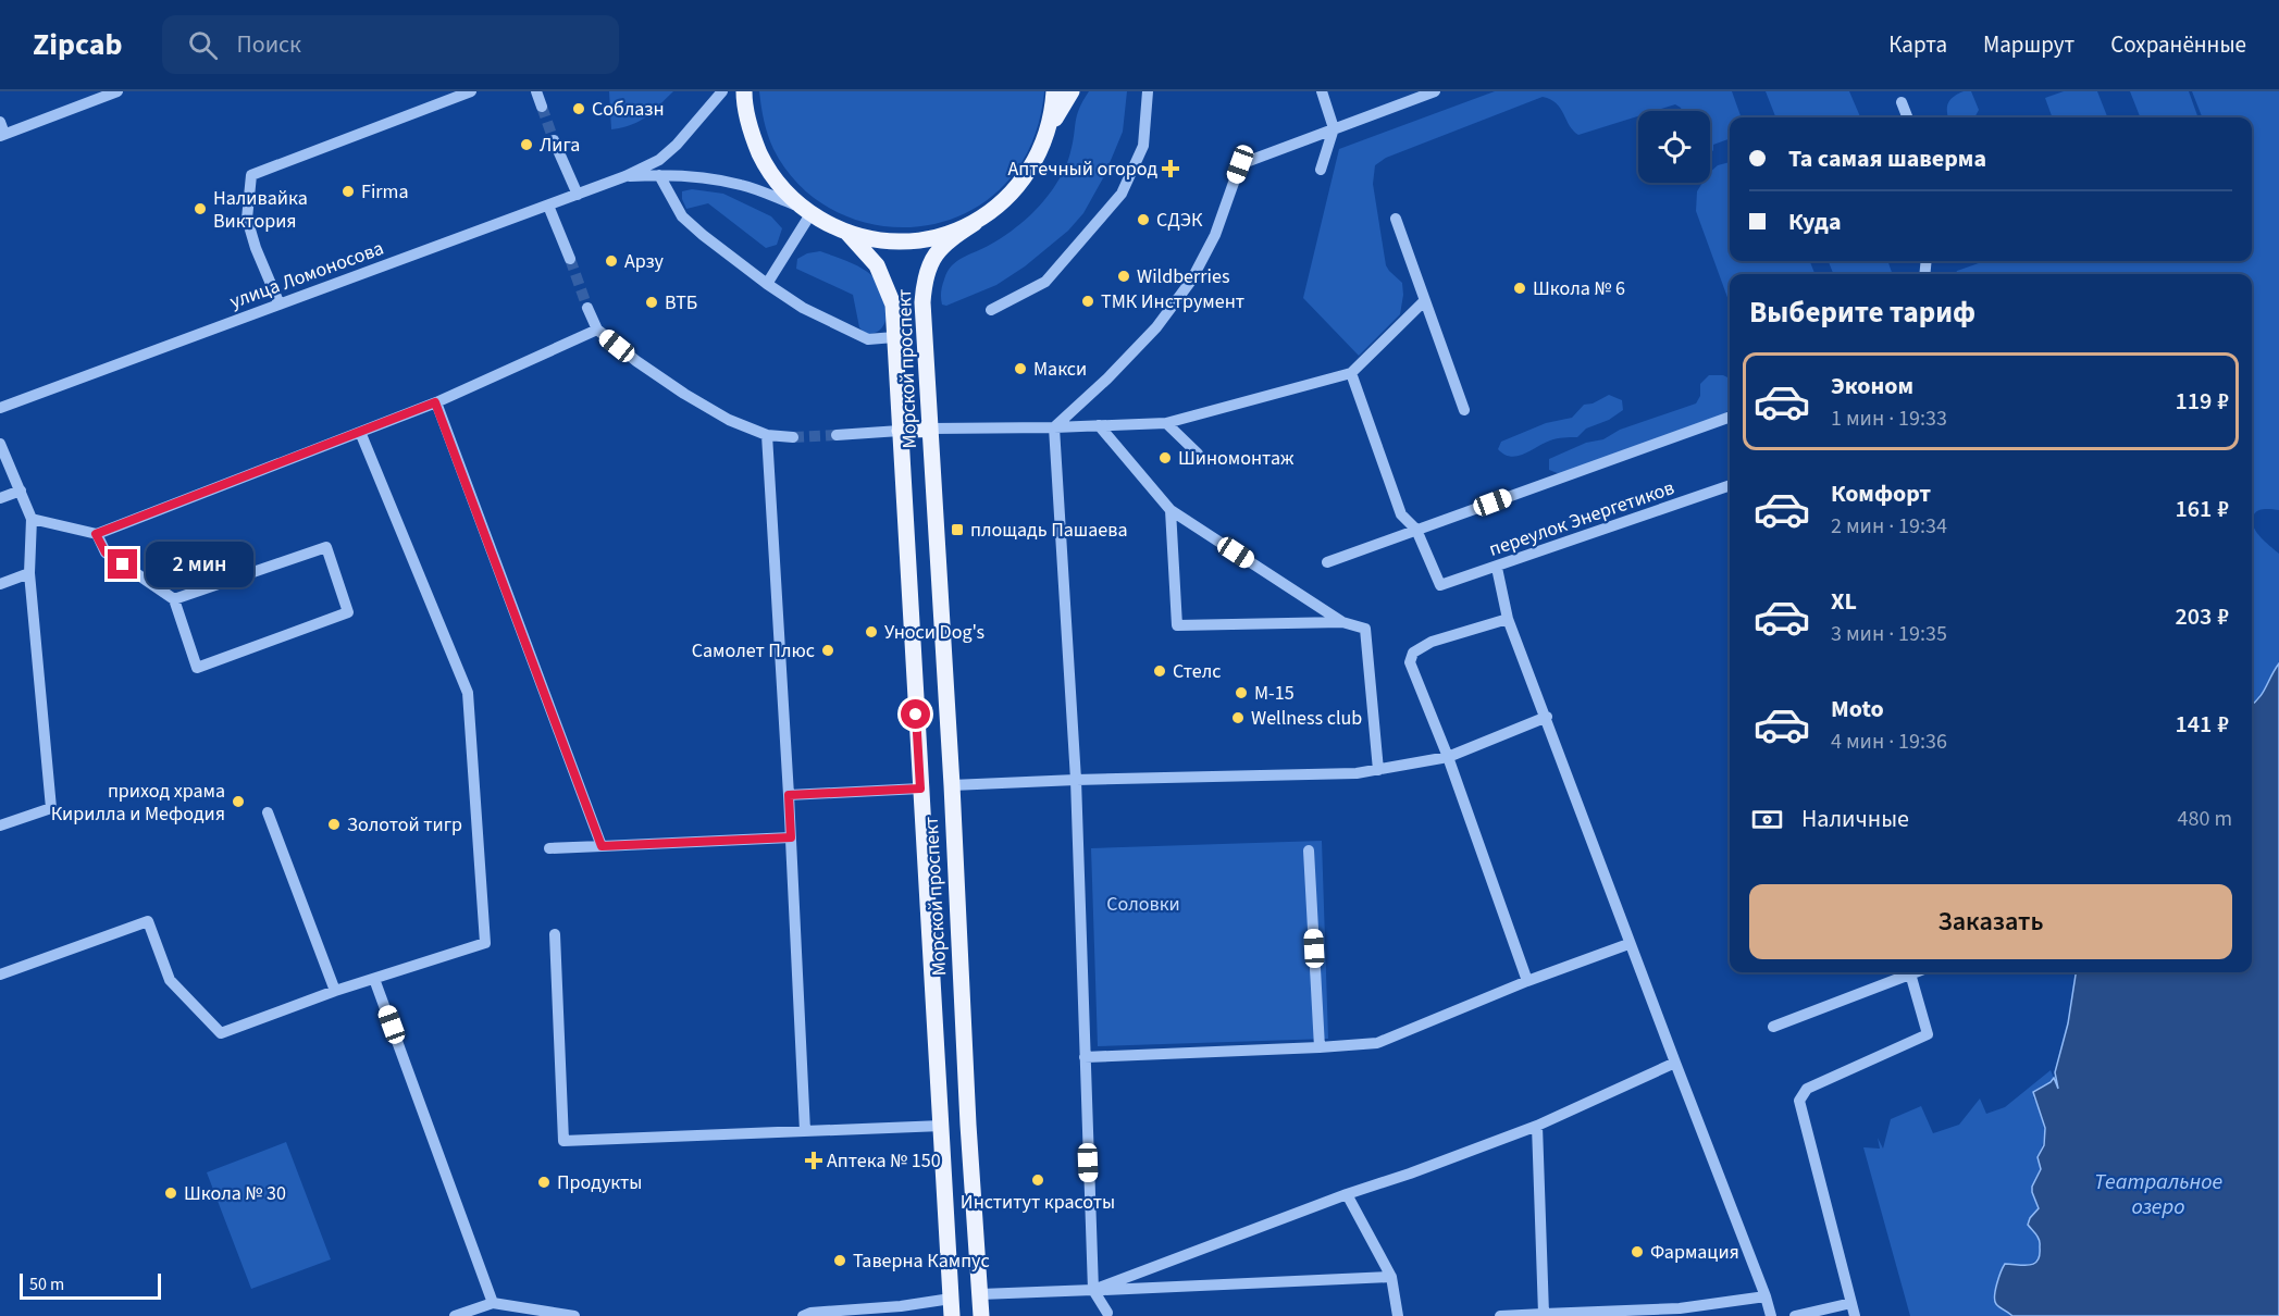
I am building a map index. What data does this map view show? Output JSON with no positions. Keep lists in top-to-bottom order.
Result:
{
  "streets": {
    "main road": ["Морской проспект"],
    "street": ["улица Ломоносова", "переулок Энергетиков"]
  },
  "water": ["Театральное озеро"],
  "parks": ["Соловки"],
  "places": {
    "other": [
      "Соблазн",
      "Лига",
      "Firma",
      "Наливайка Виктория",
      "СДЭК",
      "Арзу",
      "Wildberries",
      "Школа № 6",
      "ТМК Инструмент",
      "ВТБ",
      "Макси",
      "Шиномонтаж",
      "Уноси Dog's",
      "Самолет Плюс",
      "Стелс",
      "М-15",
      "Wellness club",
      "приход храма Кирилла и Мефодия",
      "Золотой тигр",
      "Институт красоты",
      "Продукты",
      "Школа № 30",
      "Фармация",
      "Таверна Кампус"
    ],
    "health": ["Аптечный огород", "Аптека № 150"],
    "transit": ["площадь Пашаева"]
  },
  "scale_bar": "50 m",
  "page": {
    "header": "Zipcab",
    "search": "Поиск",
    "nav": ["Карта", "Маршрут", "Сохранённые"],
    "banner": ["Та самая шаверма", "Куда"],
    "heading": "Выберите тариф",
    "list": [
      {
        "name": "Эконом",
        "note": "1 мин · 19:33",
        "value": "119 ₽"
      },
      {
        "name": "Комфорт",
        "note": "2 мин · 19:34",
        "value": "161 ₽"
      },
      {
        "name": "XL",
        "note": "3 мин · 19:35",
        "value": "203 ₽"
      },
      {
        "name": "Moto",
        "note": "4 мин · 19:36",
        "value": "141 ₽"
      }
    ],
    "bubble": "2 мин",
    "pay": ["Наличные", "480 m"],
    "buttons": "Заказать",
    "scale": "50 m"
  }
}
